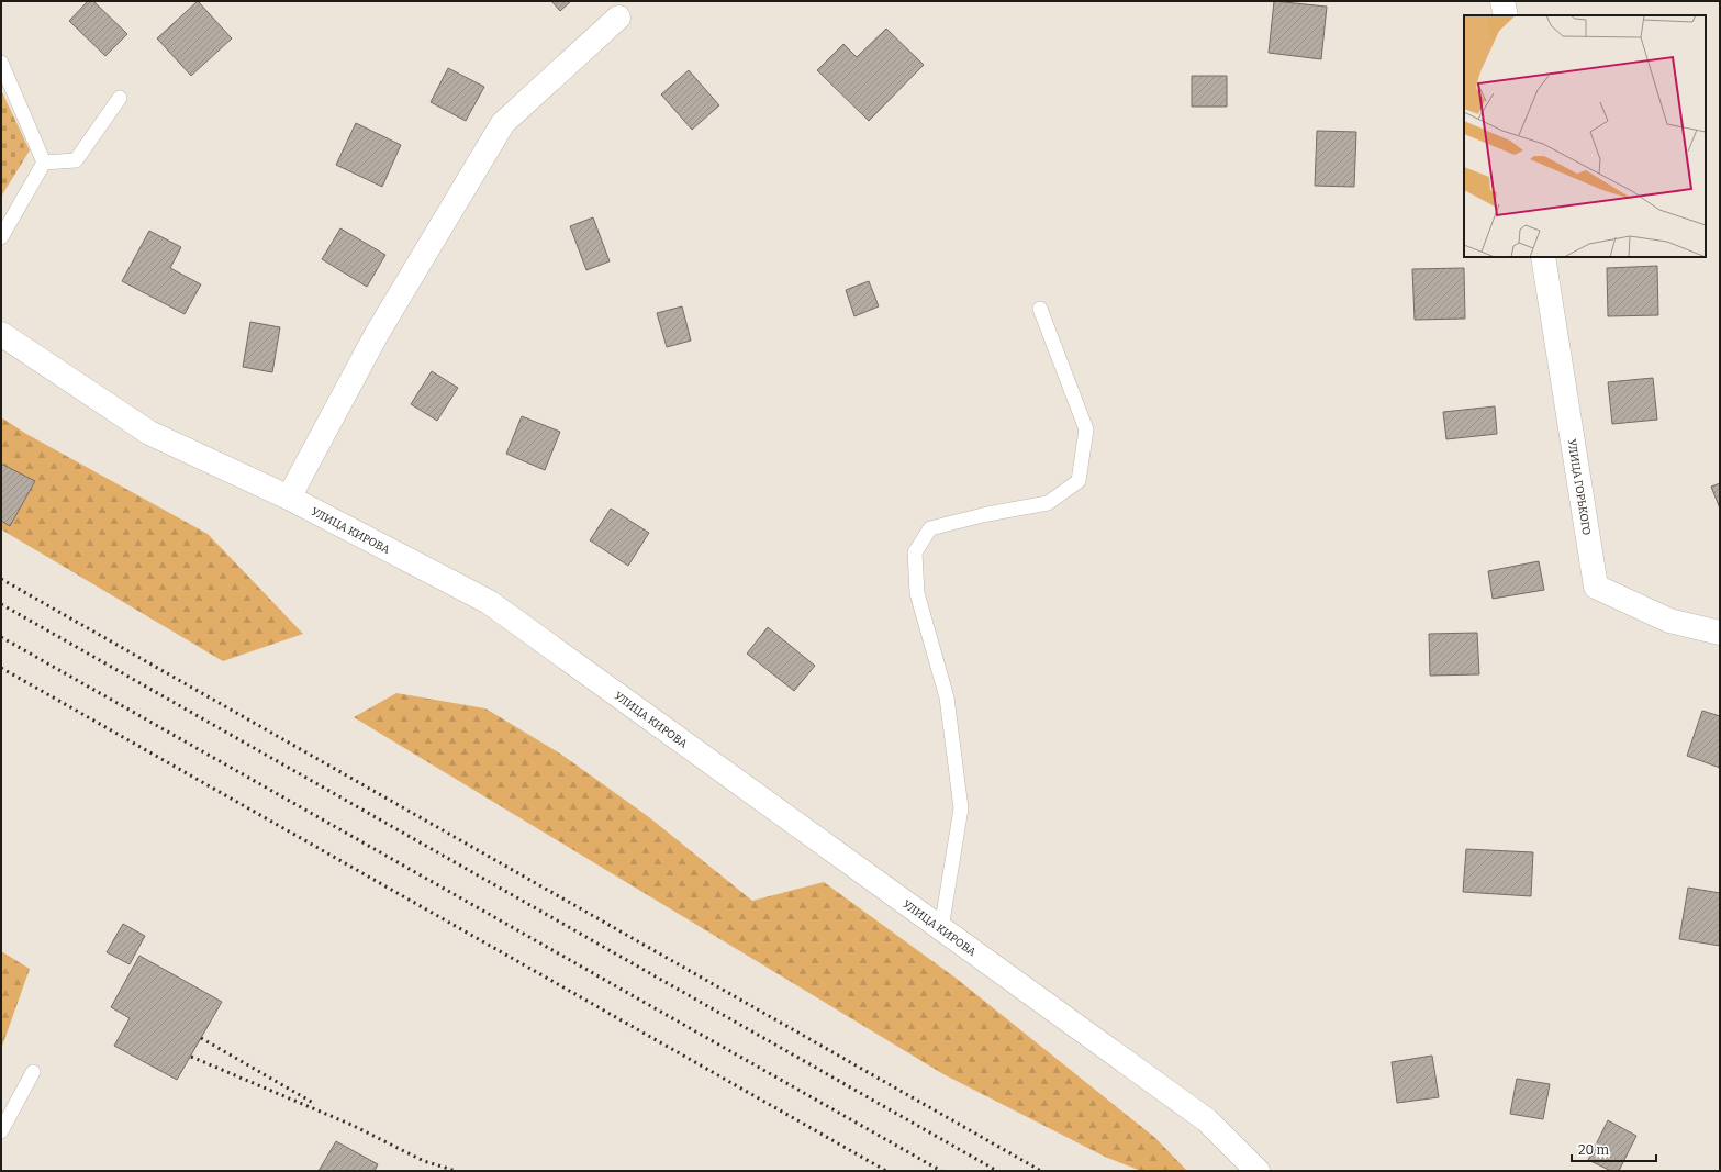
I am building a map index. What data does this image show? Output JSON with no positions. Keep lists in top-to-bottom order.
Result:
{
  "streets": {
    "street": ["УЛИЦА ГОРЬКОГО", "УЛИЦА КИРОВА"]
  },
  "scale_bar": "20 m"
}
